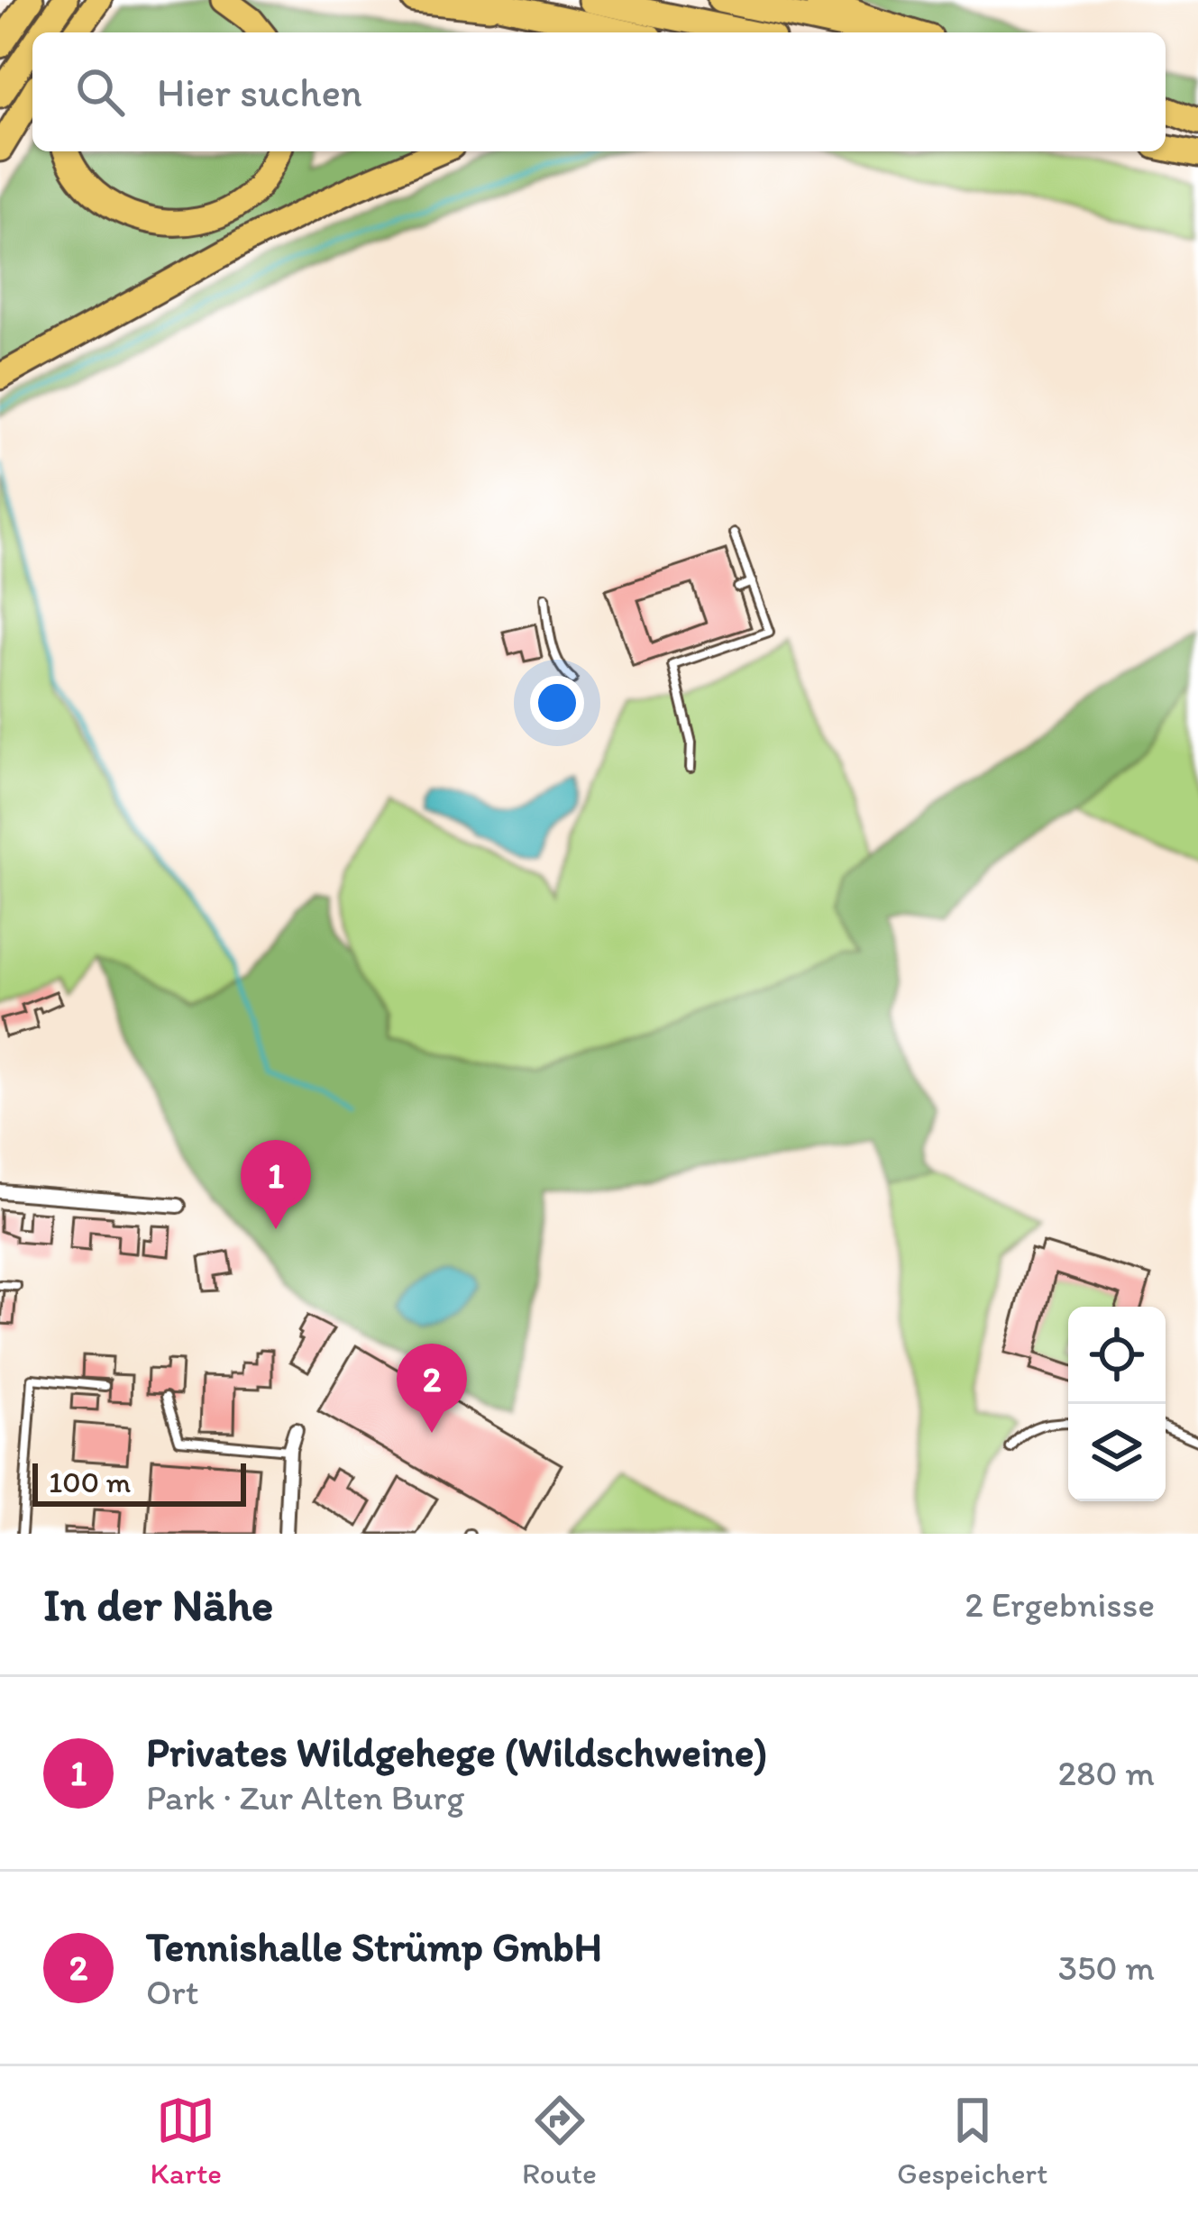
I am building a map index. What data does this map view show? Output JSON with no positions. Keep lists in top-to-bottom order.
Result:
{
  "scale_bar": "100 m",
  "page": {
    "search": "Hier suchen",
    "pins": ["1", "2"],
    "scale": "100 m",
    "heading": ["In der Nähe", "2 Ergebnisse"],
    "list": [
      {
        "mark": "1",
        "name": "Privates Wildgehege (Wildschweine)",
        "note": "Park · Zur Alten Burg",
        "value": "280 m"
      },
      {
        "mark": "2",
        "name": "Tennishalle Strümp GmbH",
        "note": "Ort",
        "value": "350 m"
      }
    ],
    "nav": ["Karte", "Route", "Gespeichert"]
  }
}
